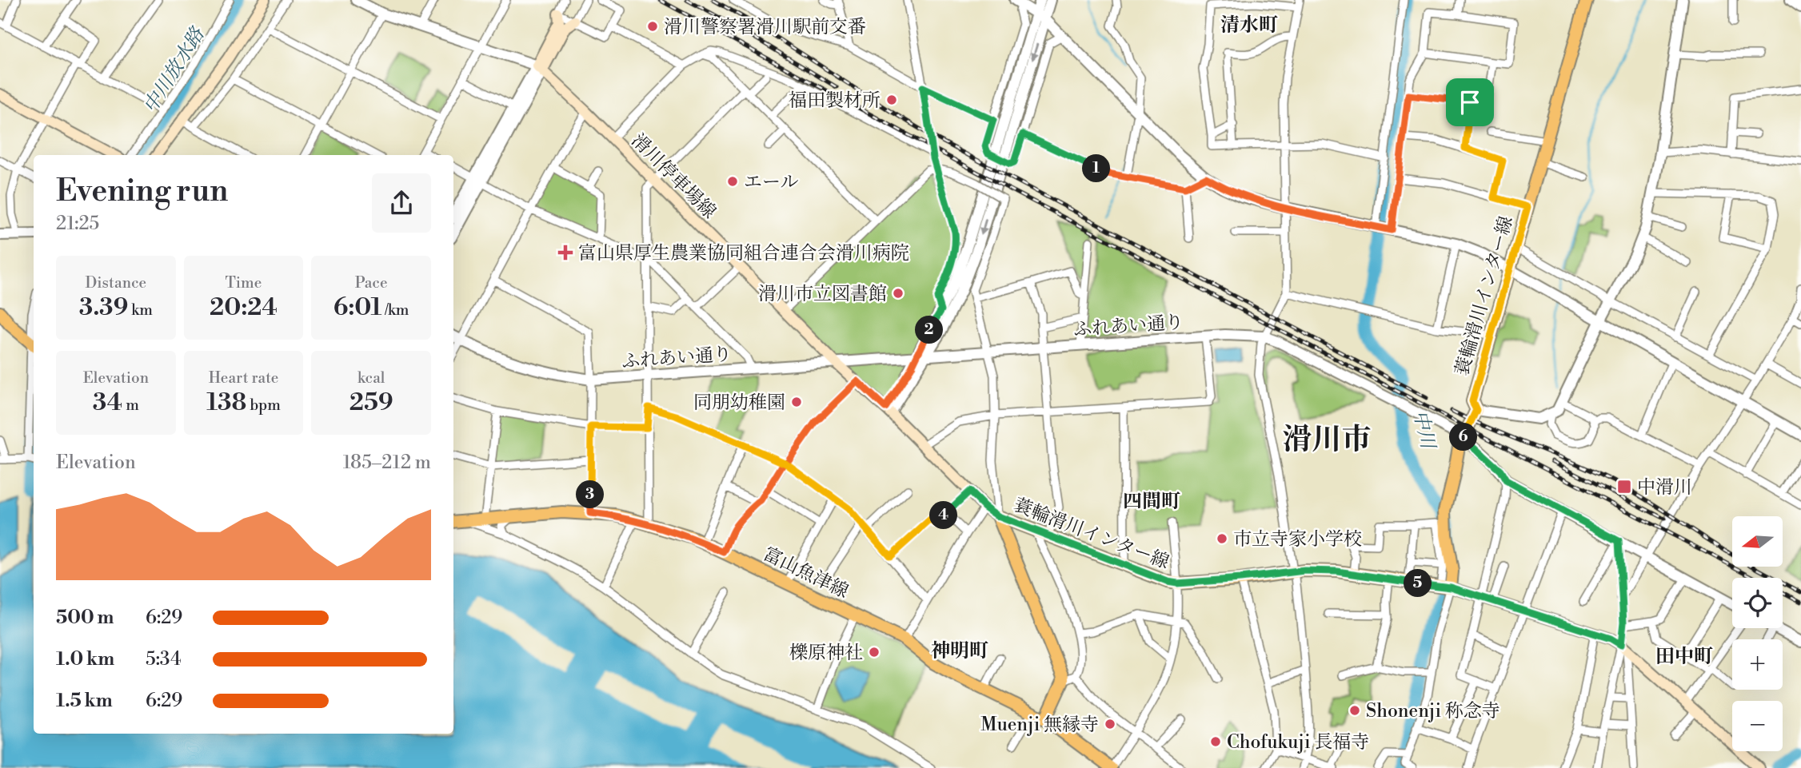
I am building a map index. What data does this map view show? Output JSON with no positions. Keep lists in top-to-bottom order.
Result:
{
  "streets": {
    "main road": ["滑川停車場線", "蓑輪滑川インター線", "富山魚津線"],
    "street": ["ふれあい通り"]
  },
  "crossings": [
    ["滑川停車場線", "蓑輪滑川インター線"],
    ["滑川停車場線", "ふれあい通り"],
    ["蓑輪滑川インター線", "ふれあい通り"]
  ],
  "districts": [
    "清水町",
    "滑川市",
    "四間町",
    "神明町",
    "田中町"
  ],
  "water": ["中川放水路", "中川"],
  "places": {
    "other": [
      "滑川警察署滑川駅前交番",
      "福田製材所",
      "エール",
      "滑川市立図書館",
      "同朋幼稚園",
      "市立寺家小学校",
      "櫟原神社",
      "Shonenji 称念寺",
      "Muenji 無縁寺",
      "Chofukuji 長福寺"
    ],
    "health": ["富山県厚生農業協同組合連合会滑川病院"],
    "transit": ["中滑川"]
  },
  "north": "left",
  "page": {
    "pins": [
      "1",
      "2",
      "6",
      "3",
      "4",
      "5"
    ],
    "heading": ["Evening run", "21:25"],
    "stats": [
      ["Distance", "3.39 km"],
      ["Time", "20:24"],
      ["Pace", "6:01 /km"],
      ["Elevation", "34 m"],
      ["Heart rate", "138 bpm"],
      ["kcal", "259"]
    ],
    "chart": ["Elevation", "185–212 m"],
    "map_buttons": ["+", "−"],
    "list": [
      {
        "name": "500 m",
        "note": "6:29"
      },
      {
        "name": "1.0 km",
        "note": "5:34"
      },
      {
        "name": "1.5 km",
        "note": "6:29"
      }
    ]
  }
}
